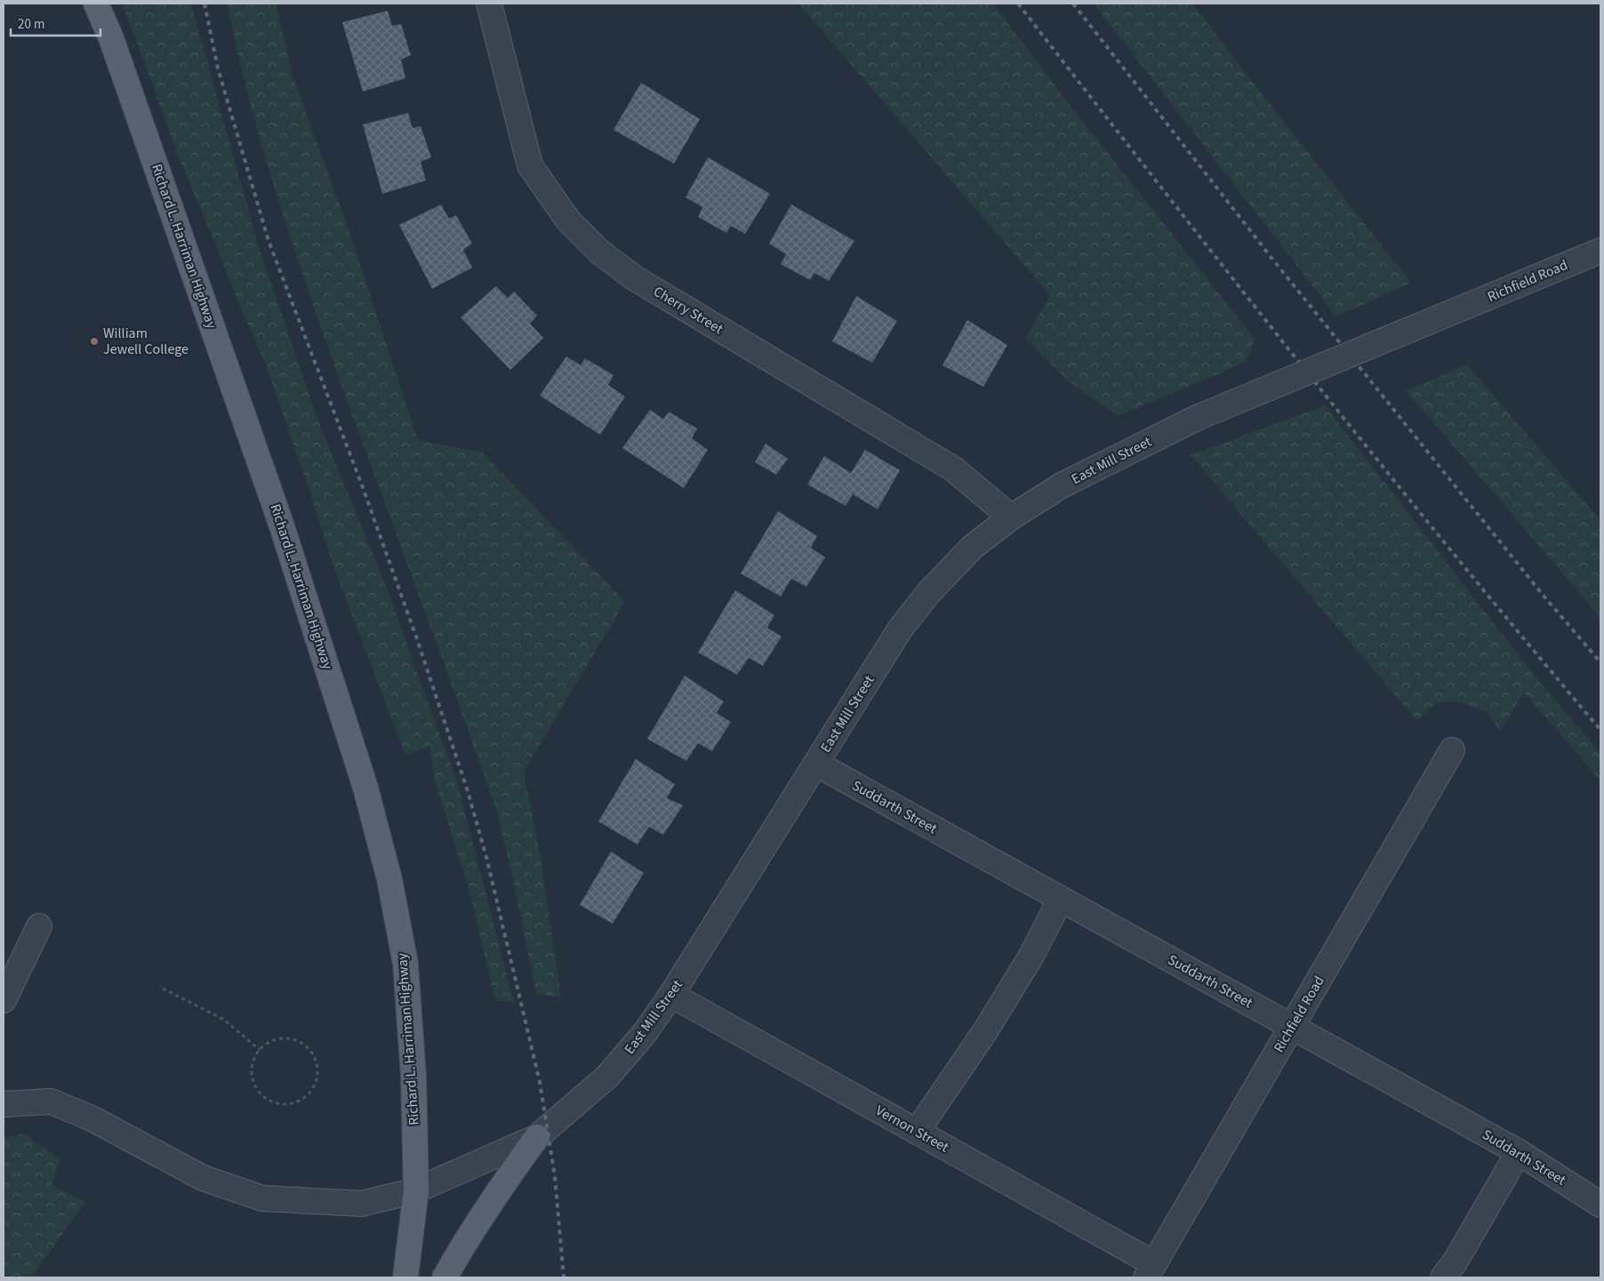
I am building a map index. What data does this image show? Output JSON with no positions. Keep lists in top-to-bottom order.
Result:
{
  "streets": {
    "main road": ["Richard L. Harriman Highway"],
    "street": [
      "Richfield Road",
      "Cherry Street",
      "East Mill Street",
      "Suddarth Street",
      "Vernon Street"
    ]
  },
  "crossings": [
    ["Richard L. Harriman Highway", "East Mill Street"],
    ["Richfield Road", "East Mill Street"],
    ["Richfield Road", "Suddarth Street"],
    ["Richfield Road", "Vernon Street"],
    ["Cherry Street", "East Mill Street"],
    ["East Mill Street", "Suddarth Street"],
    ["East Mill Street", "Vernon Street"]
  ],
  "places": ["William Jewell College"],
  "scale_bar": "20 m"
}
